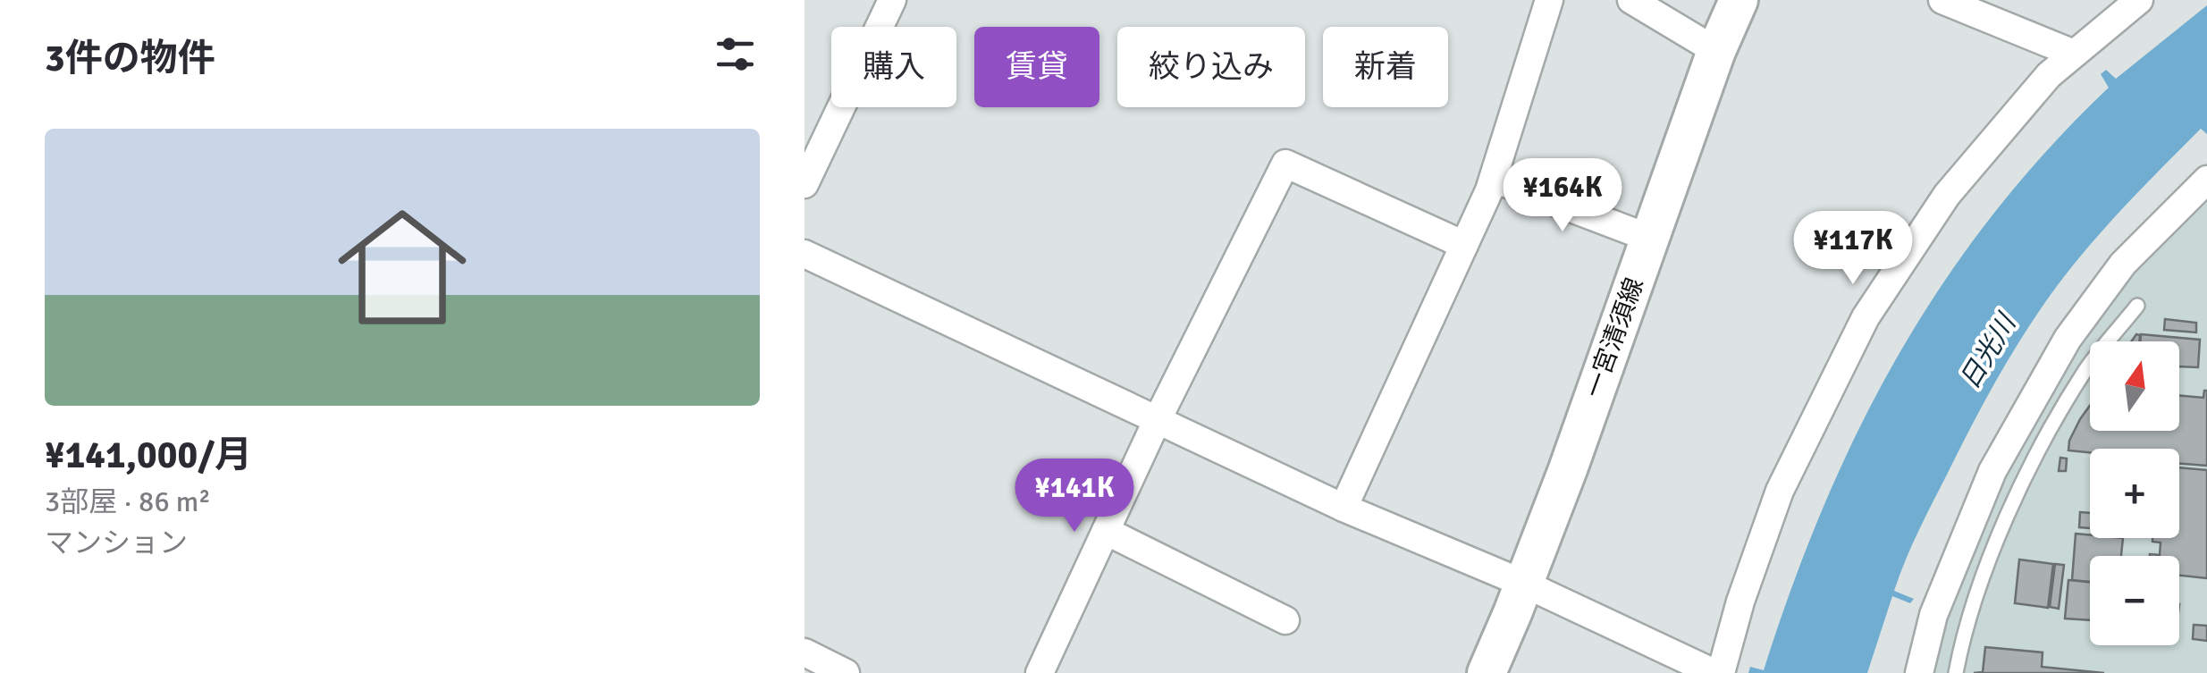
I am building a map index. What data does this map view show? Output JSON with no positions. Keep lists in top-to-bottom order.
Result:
{
  "streets": {
    "main road": ["一宮清須線"]
  },
  "water": ["日光川"],
  "north": "top",
  "page": {
    "heading": "3件の物件",
    "chip": [
      "購入",
      "賃貸",
      "絞り込み",
      "新着"
    ],
    "list": [
      {
        "name": "¥141,000/月",
        "note": "3部屋 · 86 m² · マンション"
      }
    ],
    "price": ["¥164K", "¥117K", "¥141K"],
    "map_buttons": ["+", "−"]
  }
}
